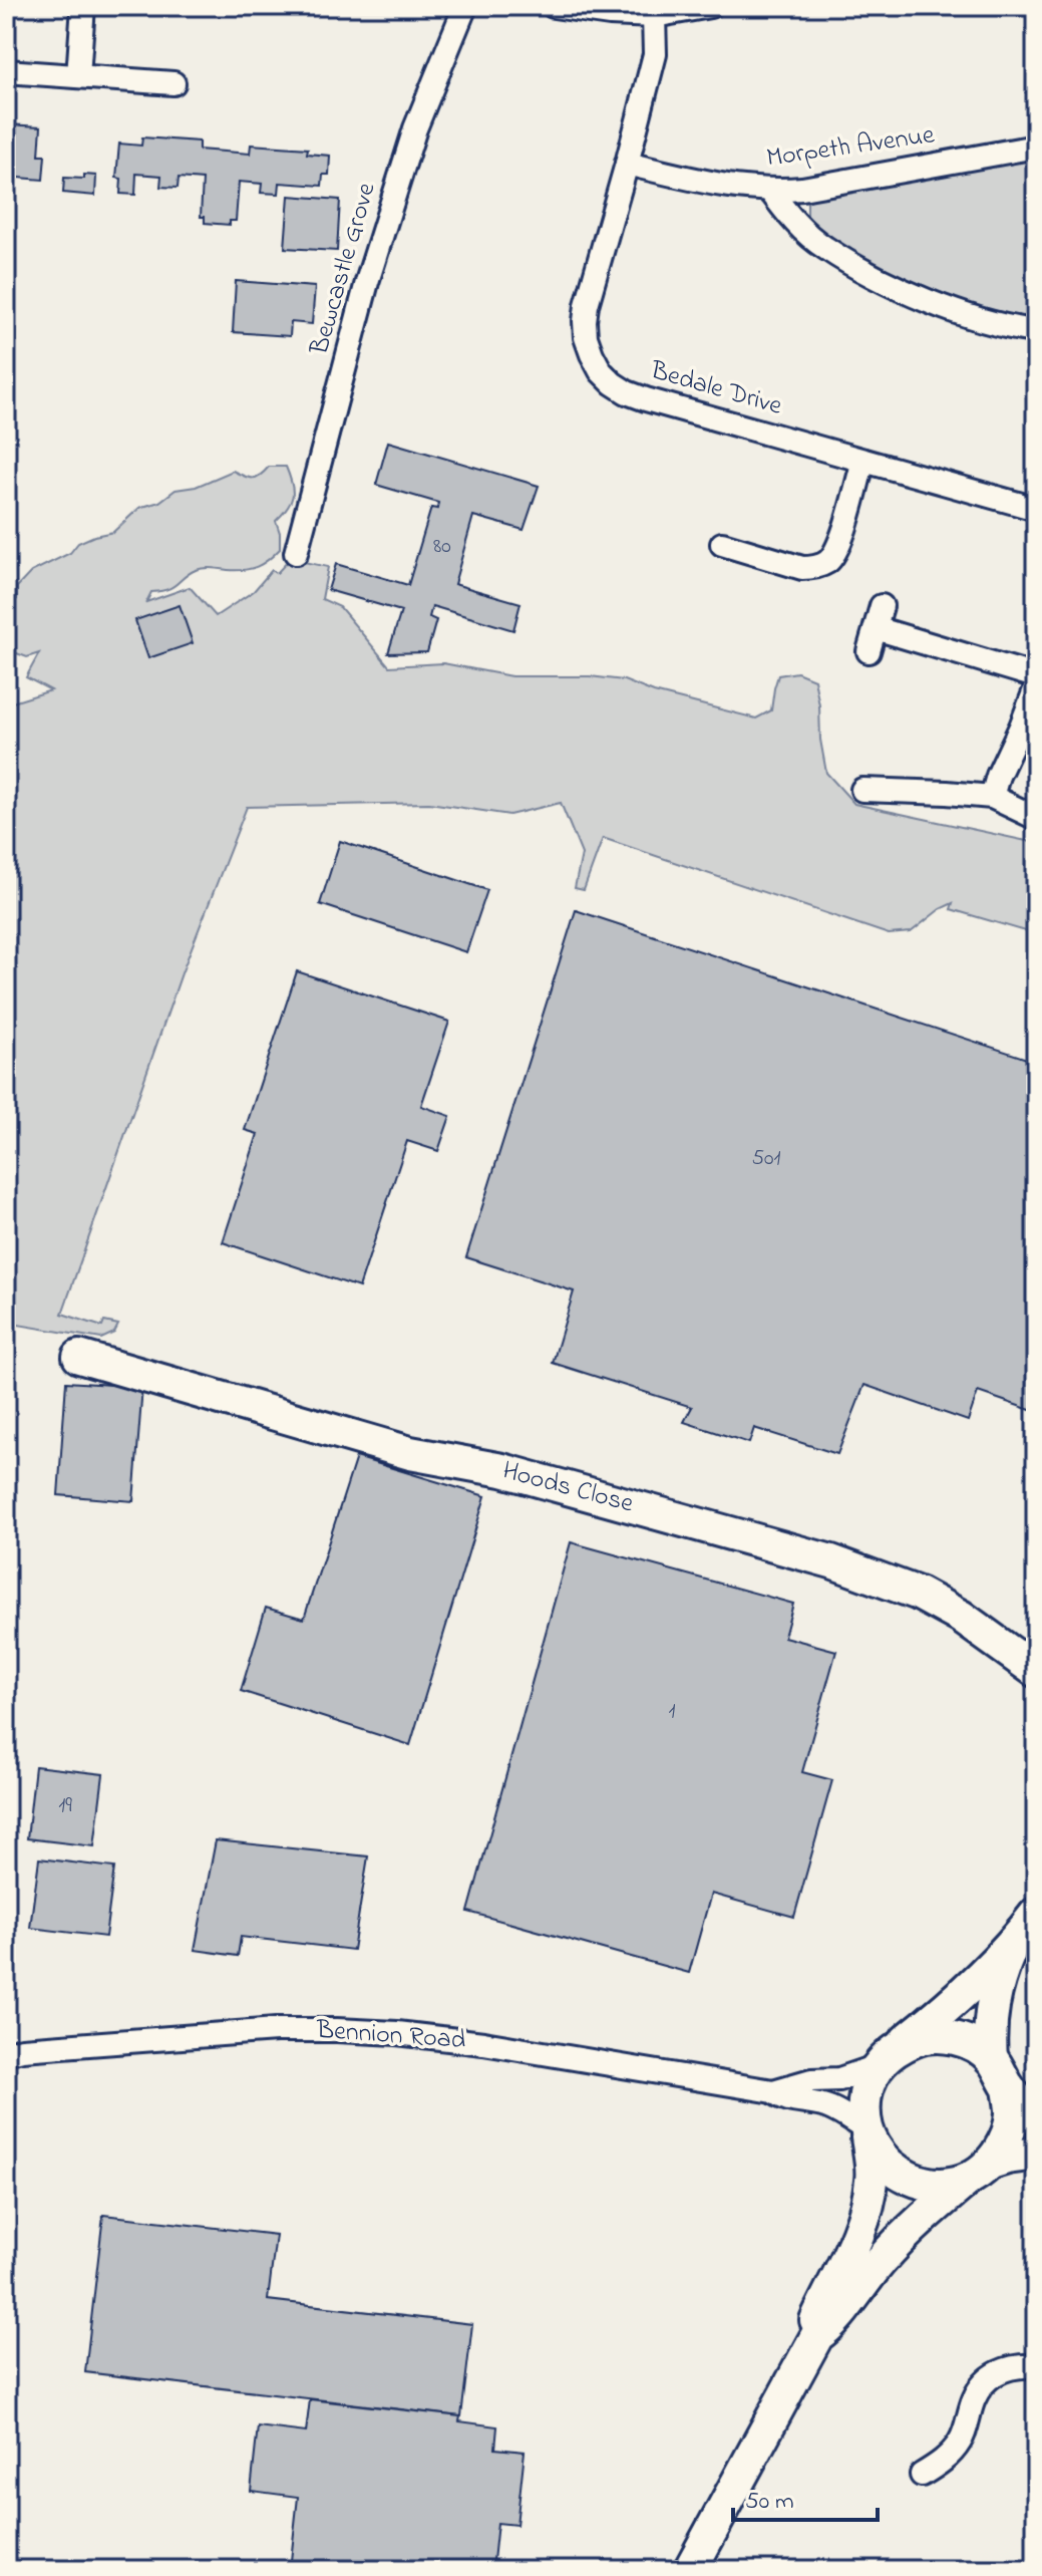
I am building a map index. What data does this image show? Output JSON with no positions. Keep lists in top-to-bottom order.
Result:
{
  "streets": {
    "street": [
      "Morpeth Avenue",
      "Bewcastle Grove",
      "Bedale Drive",
      "Hoods Close",
      "Bennion Road"
    ]
  },
  "crossings": [
    ["Morpeth Avenue", "Bedale Drive"]
  ],
  "house_numbers": [
    "80",
    "501",
    "1",
    "19"
  ],
  "scale_bar": "50 m"
}
